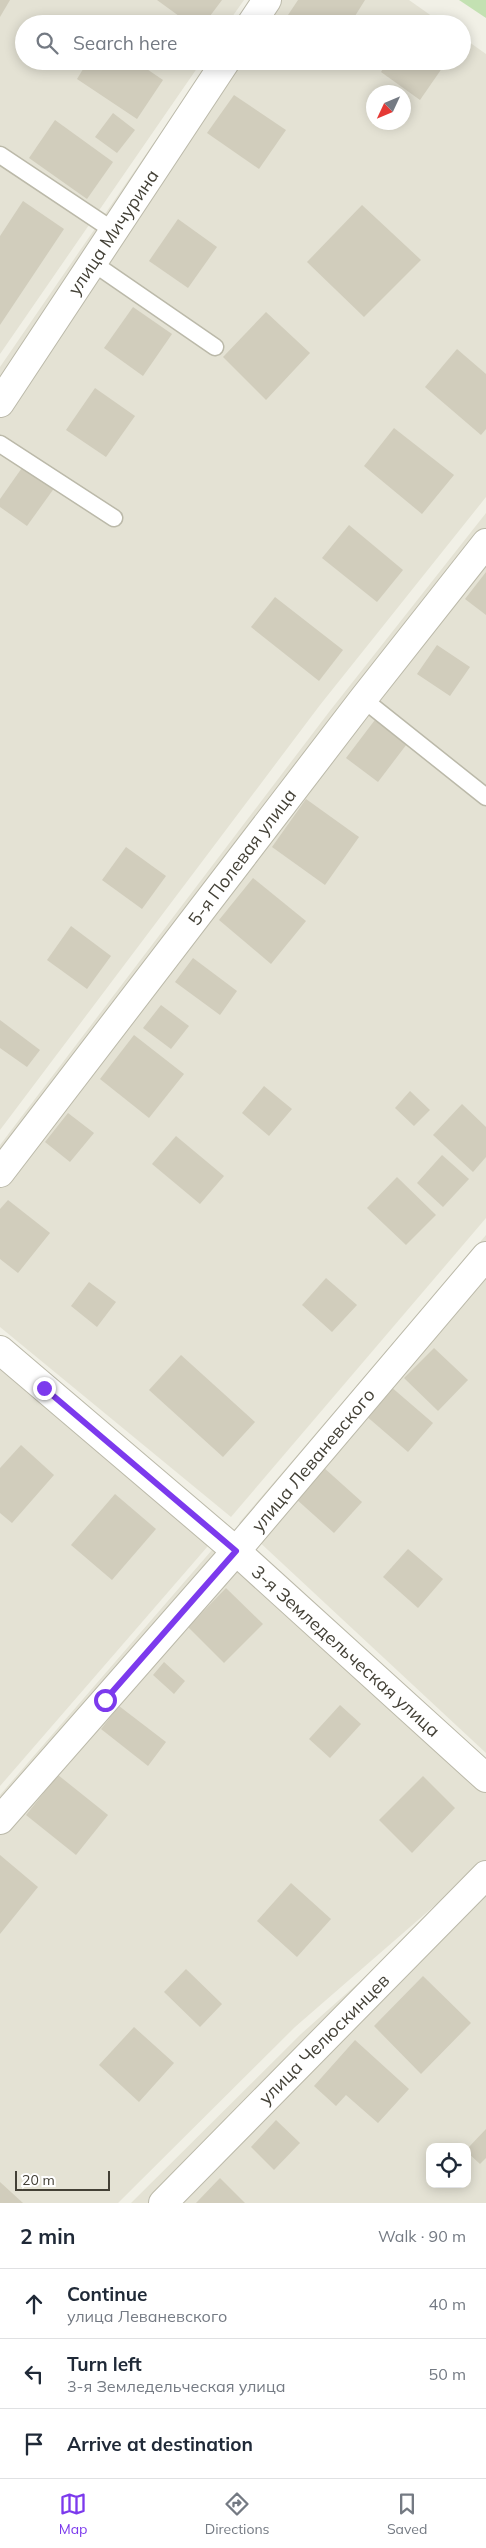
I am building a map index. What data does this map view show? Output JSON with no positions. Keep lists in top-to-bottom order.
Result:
{
  "streets": {
    "street": [
      "улица Мичурина",
      "5-я Полевая улица",
      "улица Леваневского",
      "3-я Земледельческая улица",
      "улица Челюскинцев"
    ]
  },
  "crossings": [
    ["улица Леваневского", "3-я Земледельческая улица"]
  ],
  "scale_bar": "20 m",
  "north": "bottom left",
  "page": {
    "search": "Search here",
    "scale": "20 m",
    "heading": ["2 min", "Walk · 90 m"],
    "list": [
      ["Continue", "улица Леваневского", "40 m"],
      ["Turn left", "3-я Земледельческая улица", "50 m"],
      "Arrive at destination"
    ],
    "nav": ["Map", "Directions", "Saved"]
  }
}
